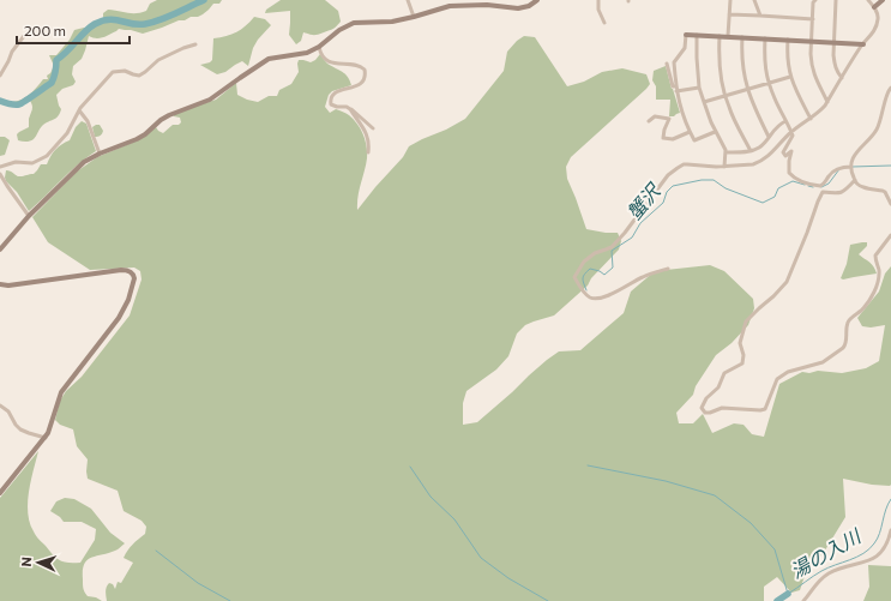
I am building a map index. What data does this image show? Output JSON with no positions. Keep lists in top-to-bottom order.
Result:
{
  "water": ["蟹沢", "湯の入川"],
  "scale_bar": "200 m",
  "north": "left"
}
